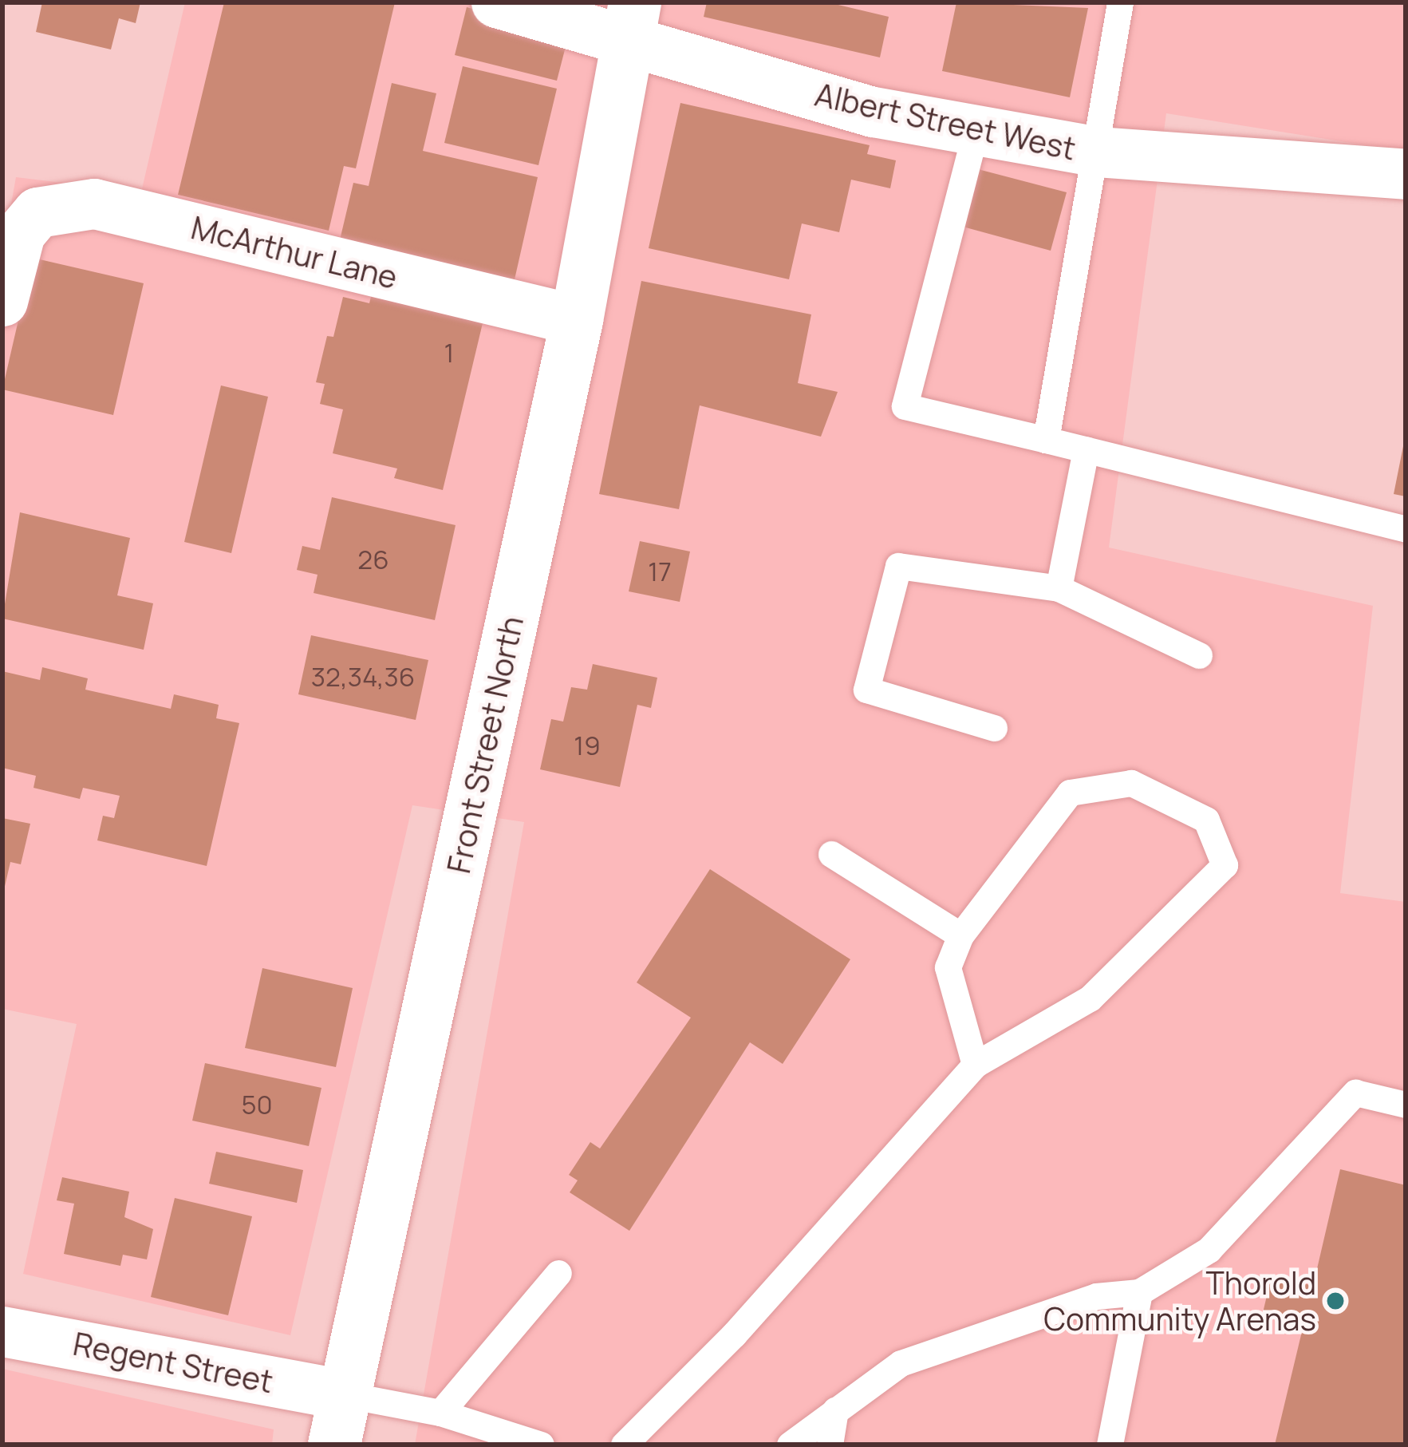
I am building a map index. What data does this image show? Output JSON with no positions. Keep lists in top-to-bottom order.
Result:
{
  "streets": {
    "street": [
      "Albert Street West",
      "McArthur Lane",
      "Front Street North",
      "Regent Street"
    ]
  },
  "crossings": [
    ["Albert Street West", "Front Street North"],
    ["McArthur Lane", "Front Street North"],
    ["Front Street North", "Regent Street"]
  ],
  "places": ["Thorold Community Arenas"],
  "house_numbers": [
    "1",
    "26",
    "17",
    "32,34,36",
    "19",
    "50"
  ]
}
